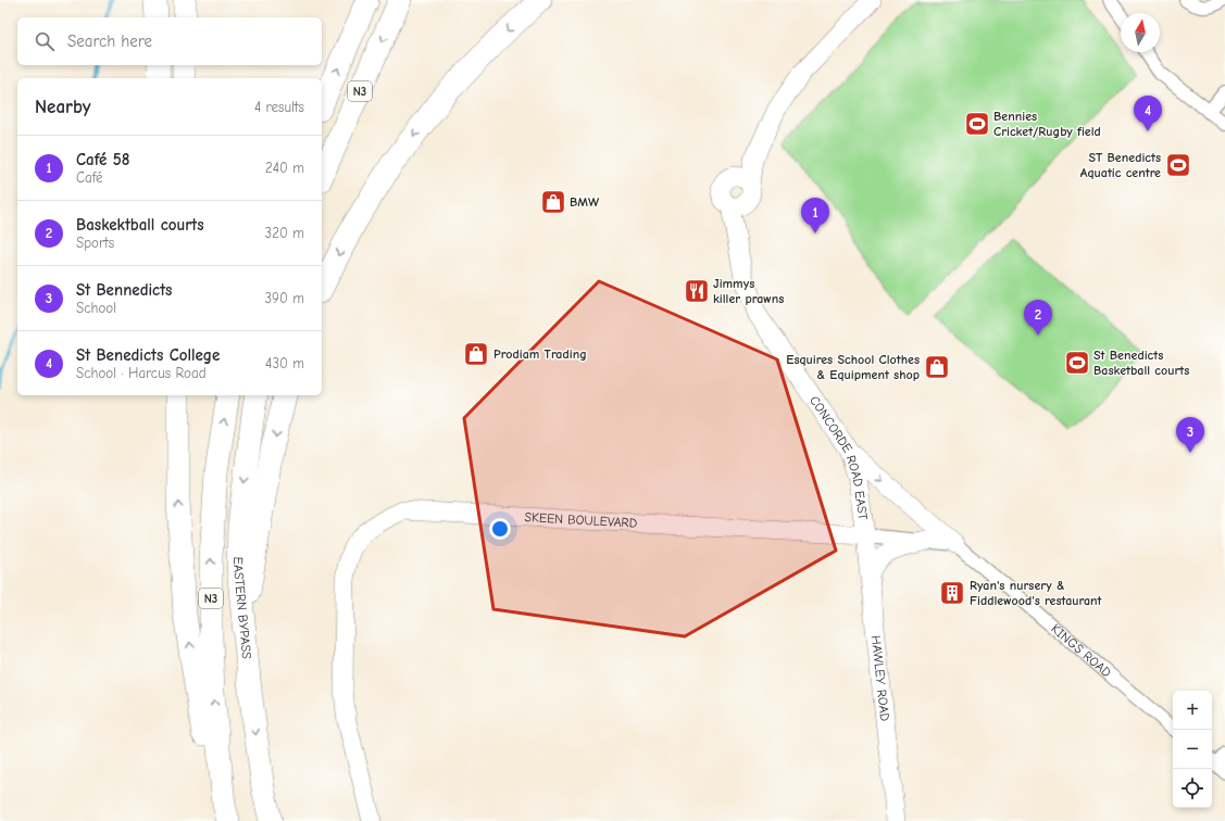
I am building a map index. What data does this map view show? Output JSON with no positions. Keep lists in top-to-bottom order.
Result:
{
  "streets": {
    "highway": ["N3", "EASTERN BYPASS"],
    "main road": ["CONCORDE ROAD EAST", "SKEEN BOULEVARD", "HAWLEY ROAD"],
    "street": ["KINGS ROAD"]
  },
  "crossings": [
    ["CONCORDE ROAD EAST", "SKEEN BOULEVARD"],
    ["CONCORDE ROAD EAST", "HAWLEY ROAD"],
    ["SKEEN BOULEVARD", "HAWLEY ROAD"]
  ],
  "places": {
    "sports": ["Bennies Cricket/Rugby field", "ST Benedicts Aquatic centre", "St Benedicts Basketball courts"],
    "shop": ["BMW", "Prodiam Trading", "Esquires School Clothes & Equipment shop"],
    "restaurant": ["Jimmys killer prawns"],
    "building": ["Ryan's nursery & Fiddlewood's restaurant"]
  },
  "north": "top",
  "page": {
    "search": "Search here",
    "heading": ["Nearby", "4 results"],
    "pins": [
      "4",
      "1",
      "2",
      "3"
    ],
    "list": [
      {
        "mark": "1",
        "name": "Café 58",
        "note": "Café",
        "value": "240 m"
      },
      {
        "mark": "2",
        "name": "Baskektball courts",
        "note": "Sports",
        "value": "320 m"
      },
      {
        "mark": "3",
        "name": "St Bennedicts",
        "note": "School",
        "value": "390 m"
      },
      {
        "mark": "4",
        "name": "St Benedicts College",
        "note": "School · Harcus Road",
        "value": "430 m"
      }
    ],
    "map_buttons": ["+", "−"]
  }
}
